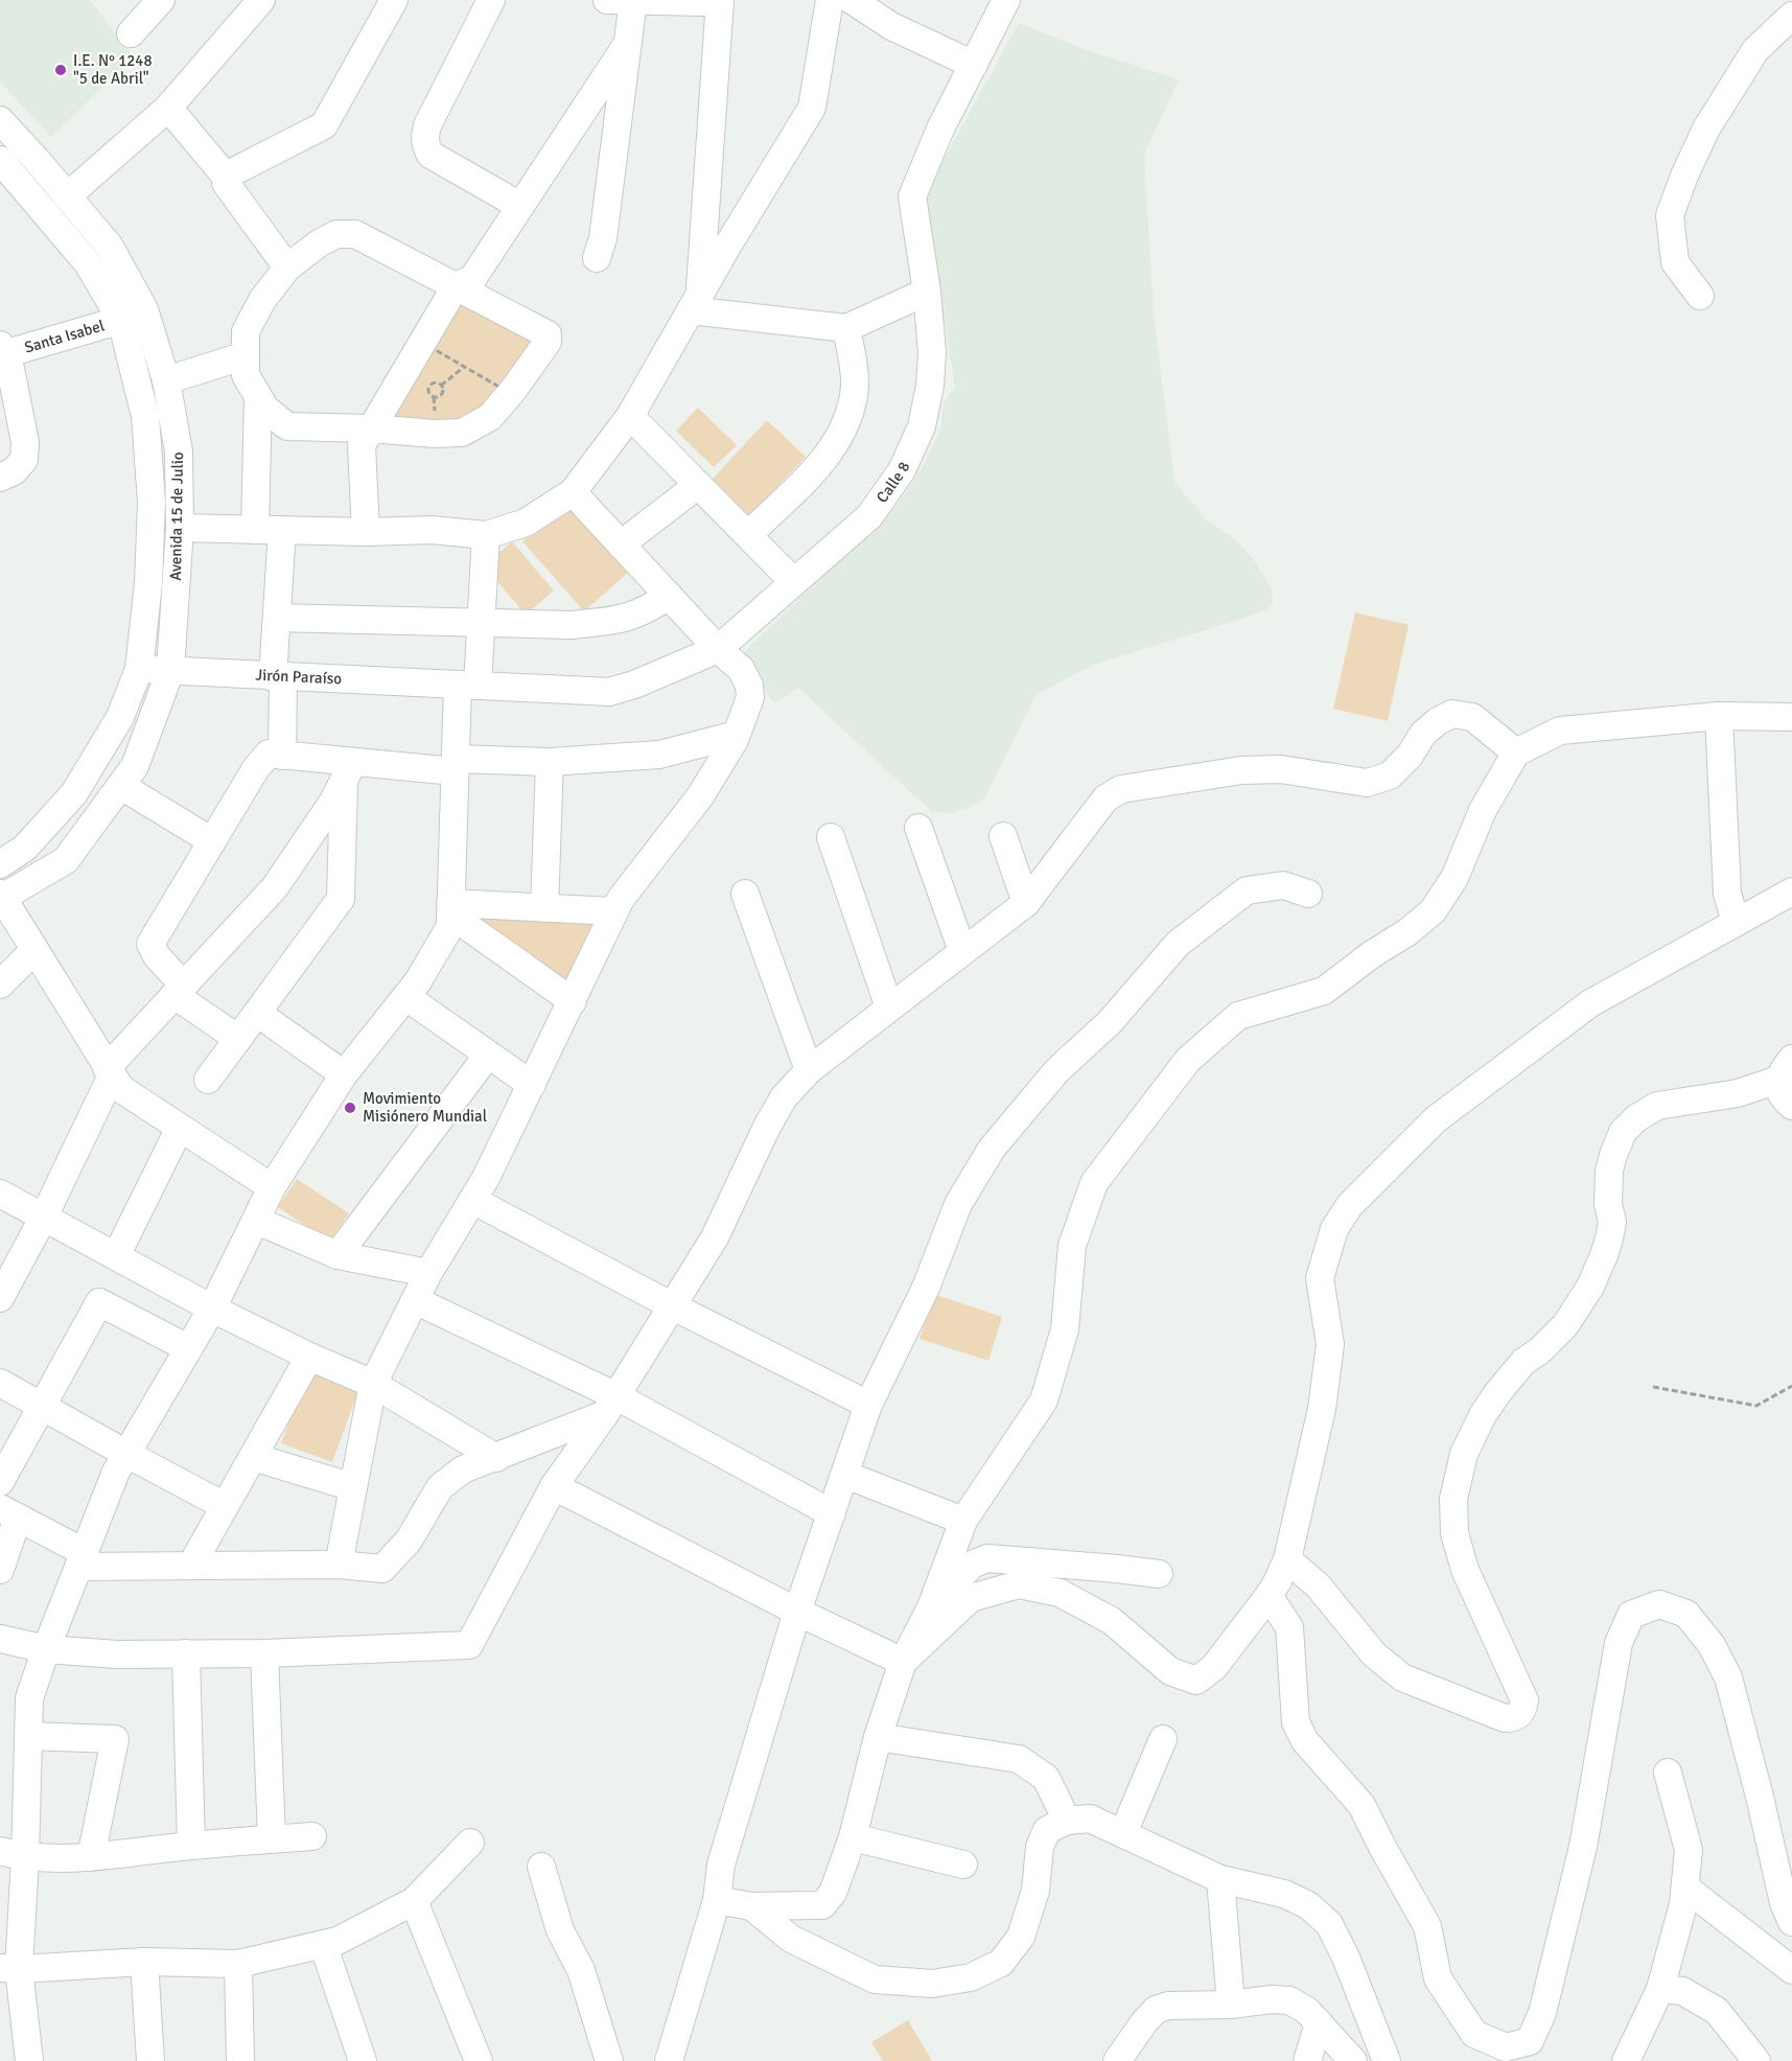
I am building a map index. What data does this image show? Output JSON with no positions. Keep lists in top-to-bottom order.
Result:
{
  "streets": {
    "street": [
      "Santa Isabel",
      "Calle 8",
      "Avenida 15 de Julio",
      "Jirón Paraíso"
    ]
  },
  "crossings": [
    ["Santa Isabel", "Avenida 15 de Julio"],
    ["Calle 8", "Jirón Paraíso"],
    ["Avenida 15 de Julio", "Jirón Paraíso"]
  ],
  "places": ["I.E. N° 1248 \"5 de Abril\"", "Movimiento Misiónero Mundial"]
}
